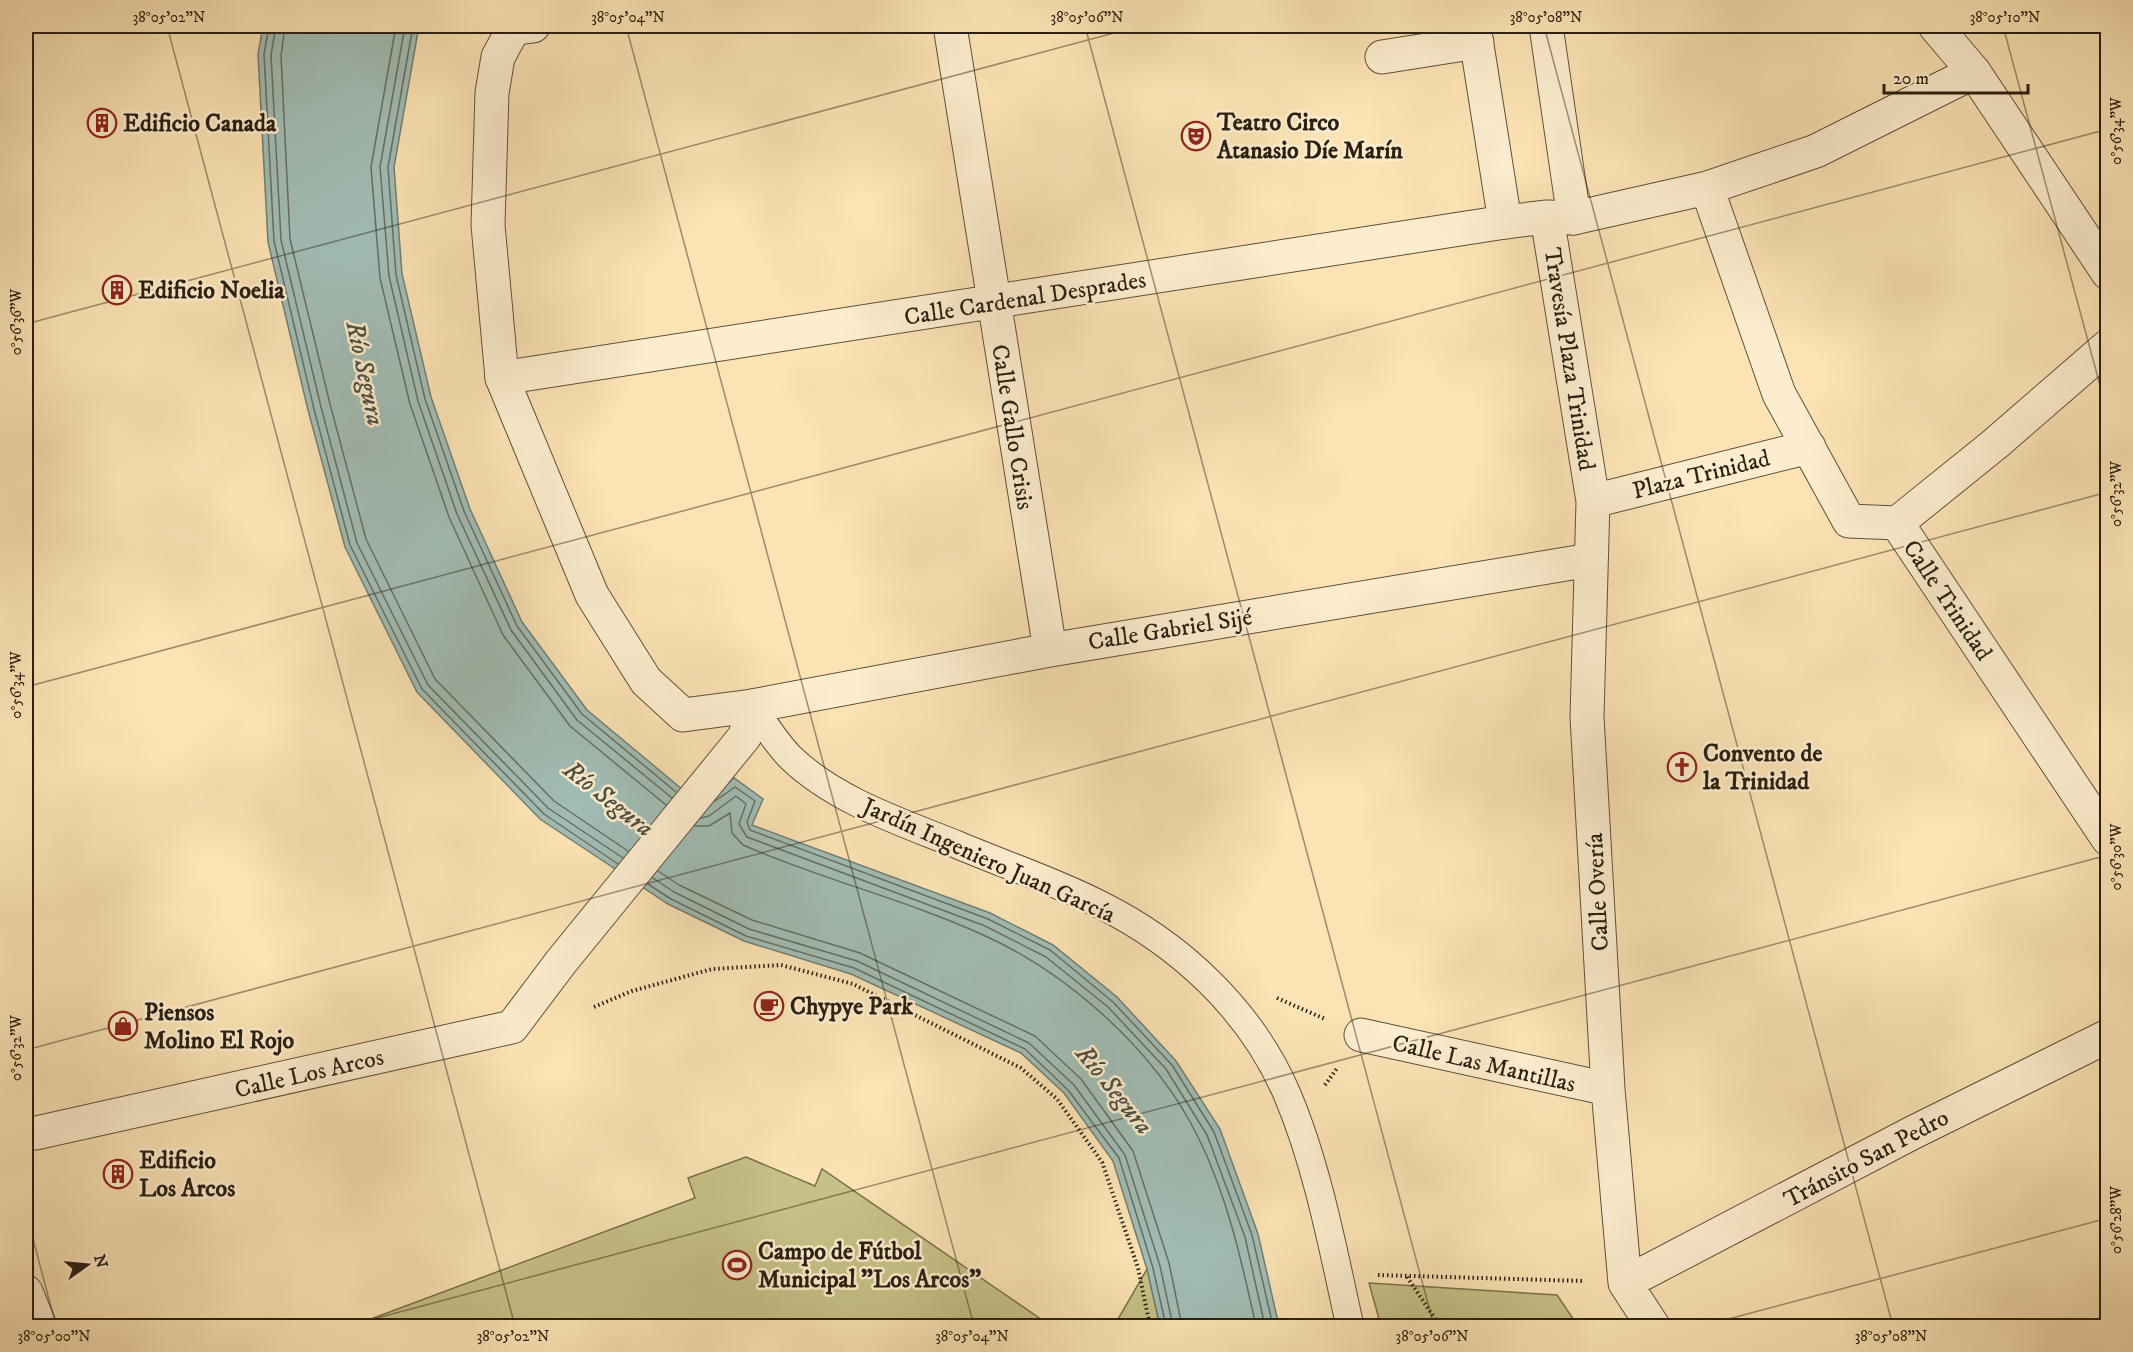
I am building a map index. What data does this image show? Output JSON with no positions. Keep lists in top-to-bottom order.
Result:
{
  "streets": {
    "street": [
      "Calle Cardenal Desprades",
      "Travesía Plaza Trinidad",
      "Calle Gallo Crisis",
      "Plaza Trinidad",
      "Calle Trinidad",
      "Calle Gabriel Sijé",
      "Calle Overía",
      "Calle Las Mantillas",
      "Calle Los Arcos",
      "Tránsito San Pedro"
    ],
    "lane": ["Jardín Ingeniero Juan García"]
  },
  "crossings": [
    ["Calle Cardenal Desprades", "Travesía Plaza Trinidad"],
    ["Calle Cardenal Desprades", "Calle Gallo Crisis"],
    ["Calle Cardenal Desprades", "Calle Trinidad"],
    ["Calle Cardenal Desprades", "Calle Gabriel Sijé"],
    ["Travesía Plaza Trinidad", "Plaza Trinidad"],
    ["Travesía Plaza Trinidad", "Calle Overía"],
    ["Calle Gallo Crisis", "Calle Gabriel Sijé"],
    ["Plaza Trinidad", "Calle Trinidad"],
    ["Plaza Trinidad", "Calle Overía"],
    ["Calle Gabriel Sijé", "Jardín Ingeniero Juan García"],
    ["Calle Gabriel Sijé", "Calle Overía"],
    ["Calle Gabriel Sijé", "Calle Los Arcos"],
    ["Jardín Ingeniero Juan García", "Calle Los Arcos"],
    ["Calle Overía", "Calle Las Mantillas"],
    ["Calle Overía", "Tránsito San Pedro"]
  ],
  "water": ["Río Segura"],
  "places": {
    "building": ["Edificio Canada", "Edificio Noelia", "Edificio Los Arcos"],
    "theatre": ["Teatro Circo Atanasio Díe Marín"],
    "church": ["Convento de la Trinidad"],
    "cafe": ["Chypye Park"],
    "shop": ["Piensos Molino El Rojo"],
    "sports": ["Campo de Fútbol Municipal \"Los Arcos\""]
  },
  "scale_bar": "20 m",
  "north": "right",
  "coordinates": [
    "38°05'02\"N",
    "38°05'04\"N",
    "38°05'06\"N",
    "38°05'08\"N",
    "38°05'10\"N",
    "0°56'34\"W",
    "0°56'36\"W",
    "0°56'32\"W",
    "0°56'30\"W",
    "0°56'28\"W",
    "38°05'00\"N"
  ]
}
